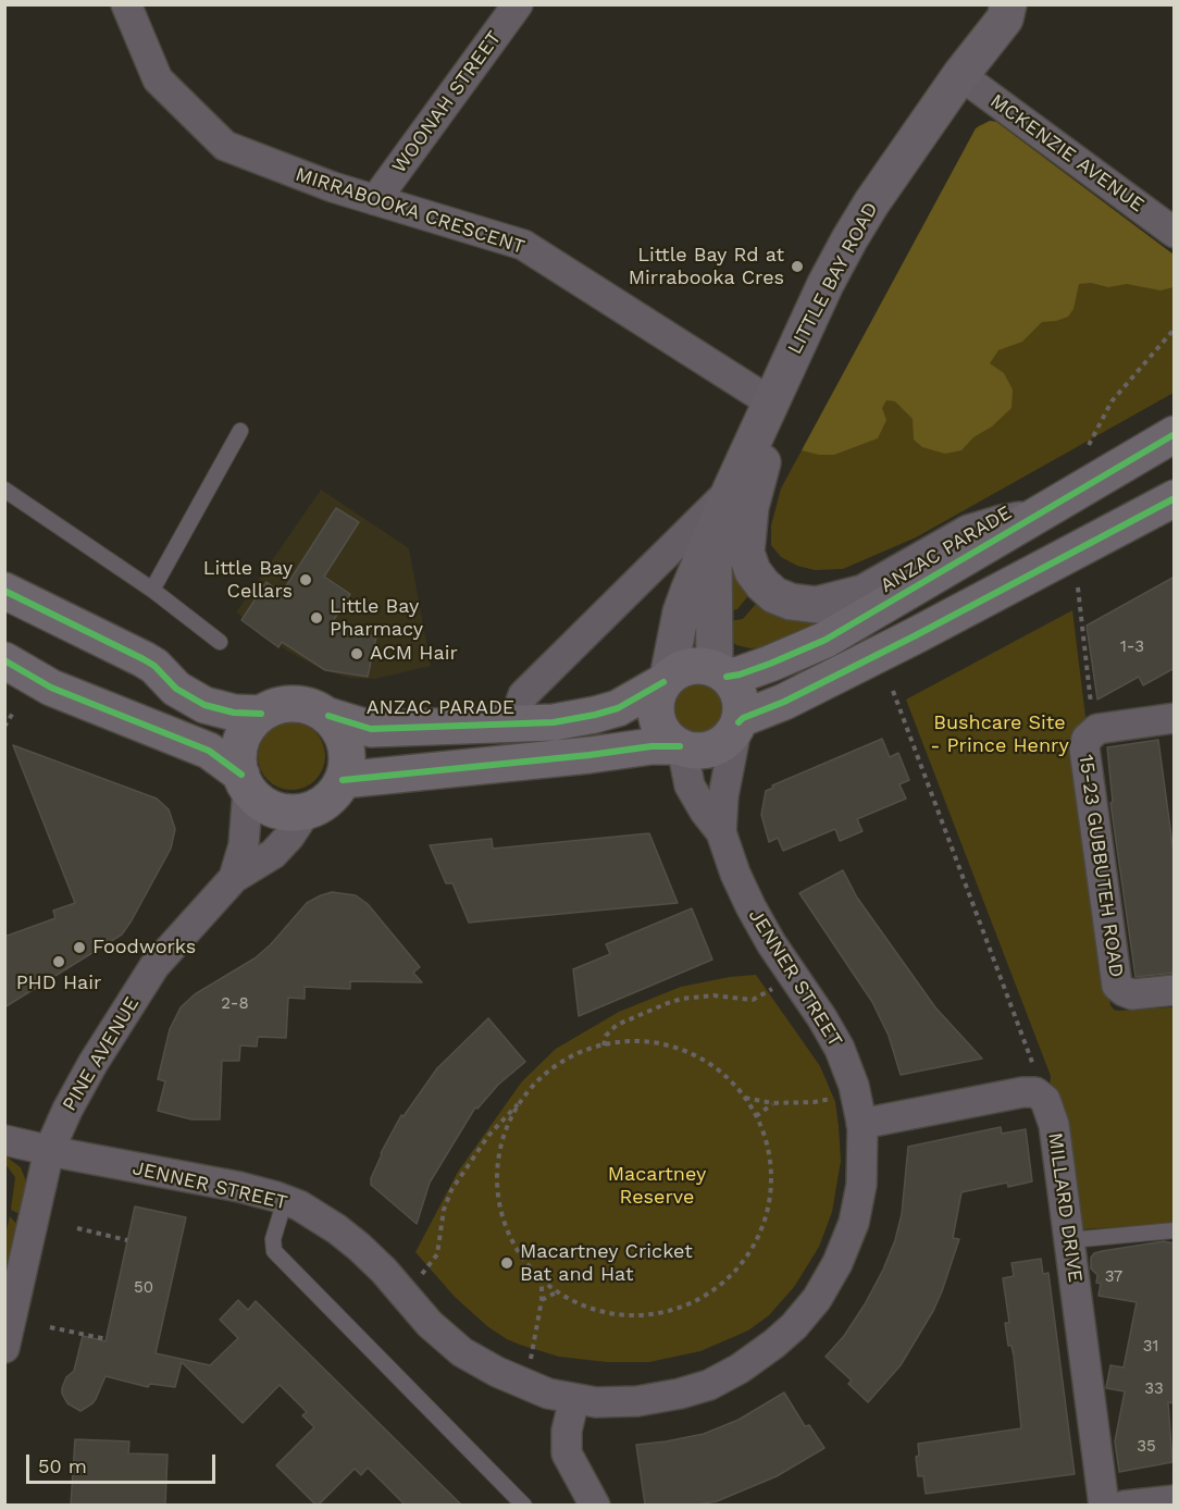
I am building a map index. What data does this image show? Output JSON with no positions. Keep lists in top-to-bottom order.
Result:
{
  "streets": {
    "main road": ["ANZAC PARADE"],
    "street": [
      "WOONAH STREET",
      "MCKENZIE AVENUE",
      "MIRRABOOKA CRESCENT",
      "LITTLE BAY ROAD",
      "15-23 GUBBUTEH ROAD",
      "JENNER STREET",
      "PINE AVENUE",
      "MILLARD DRIVE"
    ]
  },
  "crossings": [
    ["WOONAH STREET", "MIRRABOOKA CRESCENT"],
    ["MCKENZIE AVENUE", "LITTLE BAY ROAD"],
    ["MIRRABOOKA CRESCENT", "LITTLE BAY ROAD"],
    ["LITTLE BAY ROAD", "ANZAC PARADE"],
    ["LITTLE BAY ROAD", "JENNER STREET"],
    ["ANZAC PARADE", "JENNER STREET"],
    ["ANZAC PARADE", "PINE AVENUE"],
    ["JENNER STREET", "PINE AVENUE"]
  ],
  "parks": ["Bushcare Site - Prince Henry", "Macartney Reserve"],
  "places": [
    "Little Bay Rd at Mirrabooka Cres",
    "Little Bay Cellars",
    "Little Bay Pharmacy",
    "ACM Hair",
    "Foodworks",
    "PHD Hair",
    "Macartney Cricket Bat and Hat"
  ],
  "house_numbers": [
    "1-3",
    "2-8",
    "37",
    "50",
    "31",
    "33",
    "35"
  ],
  "scale_bar": "50 m"
}
